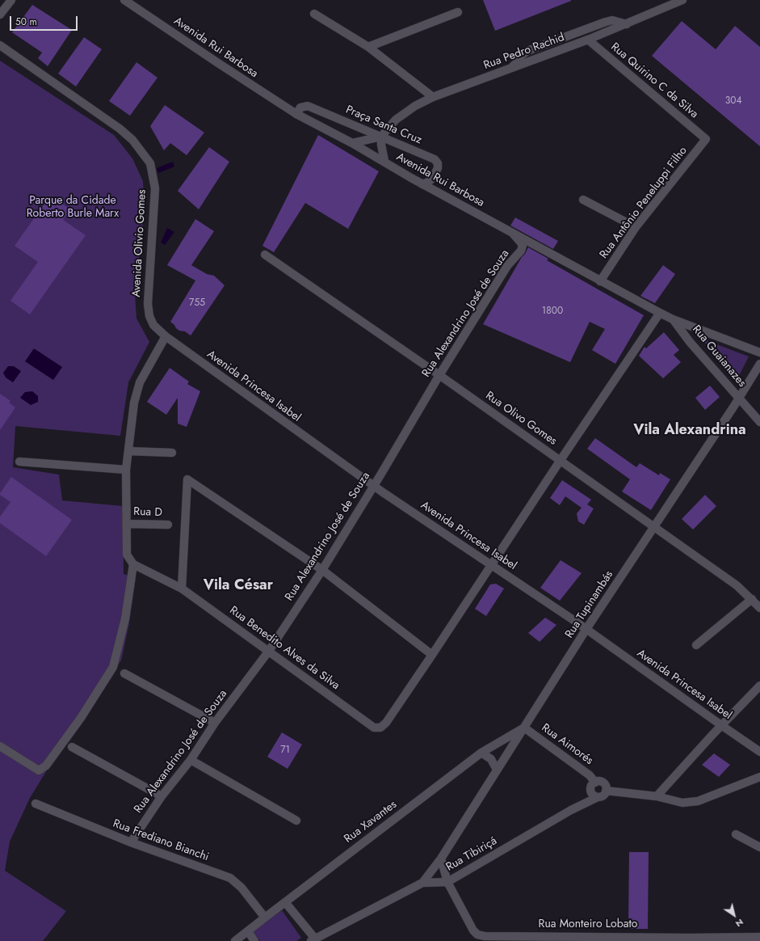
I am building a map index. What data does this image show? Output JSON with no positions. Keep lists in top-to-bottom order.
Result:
{
  "streets": {
    "street": [
      "Avenida Rui Barbosa",
      "Rua Pedro Rachid",
      "Rua Quirino C da Silva",
      "Praça Santa Cruz",
      "Rua Antônio Peneluppi Filho",
      "Avenida Olivio Gomes",
      "Rua Alexandrino José de Souza",
      "Rua Guaianazes",
      "Avenida Princesa Isabel",
      "Rua Olivo Gomes",
      "Rua D",
      "Rua Tupinambás",
      "Rua Benedito Alves da Silva",
      "Rua Aimorés",
      "Rua Xavantes",
      "Rua Frediano Bianchi",
      "Rua Tibiriçá",
      "Rua Monteiro Lobato"
    ]
  },
  "crossings": [
    ["Avenida Rui Barbosa", "Praça Santa Cruz"],
    ["Avenida Rui Barbosa", "Rua Antônio Peneluppi Filho"],
    ["Avenida Rui Barbosa", "Rua Alexandrino José de Souza"],
    ["Avenida Rui Barbosa", "Rua Guaianazes"],
    ["Rua Pedro Rachid", "Rua Quirino C da Silva"],
    ["Rua Pedro Rachid", "Praça Santa Cruz"],
    ["Rua Quirino C da Silva", "Rua Antônio Peneluppi Filho"],
    ["Avenida Olivio Gomes", "Avenida Princesa Isabel"],
    ["Rua Alexandrino José de Souza", "Avenida Princesa Isabel"],
    ["Rua Alexandrino José de Souza", "Rua Olivo Gomes"],
    ["Rua Alexandrino José de Souza", "Rua Benedito Alves da Silva"],
    ["Rua Alexandrino José de Souza", "Rua Frediano Bianchi"],
    ["Rua Guaianazes", "Rua Tupinambás"],
    ["Avenida Princesa Isabel", "Rua Tupinambás"],
    ["Rua Olivo Gomes", "Rua Tupinambás"],
    ["Rua Tupinambás", "Rua Aimorés"],
    ["Rua Tupinambás", "Rua Xavantes"],
    ["Rua Tupinambás", "Rua Tibiriçá"],
    ["Rua Aimorés", "Rua Xavantes"],
    ["Rua Aimorés", "Rua Tibiriçá"],
    ["Rua Xavantes", "Rua Frediano Bianchi"],
    ["Rua Tibiriçá", "Rua Monteiro Lobato"]
  ],
  "districts": ["Vila Alexandrina", "Vila César"],
  "parks": ["Parque da Cidade Roberto Burle Marx"],
  "house_numbers": [
    "304",
    "755",
    "1800",
    "71"
  ],
  "scale_bar": "50 m",
  "north": "bottom right"
}
